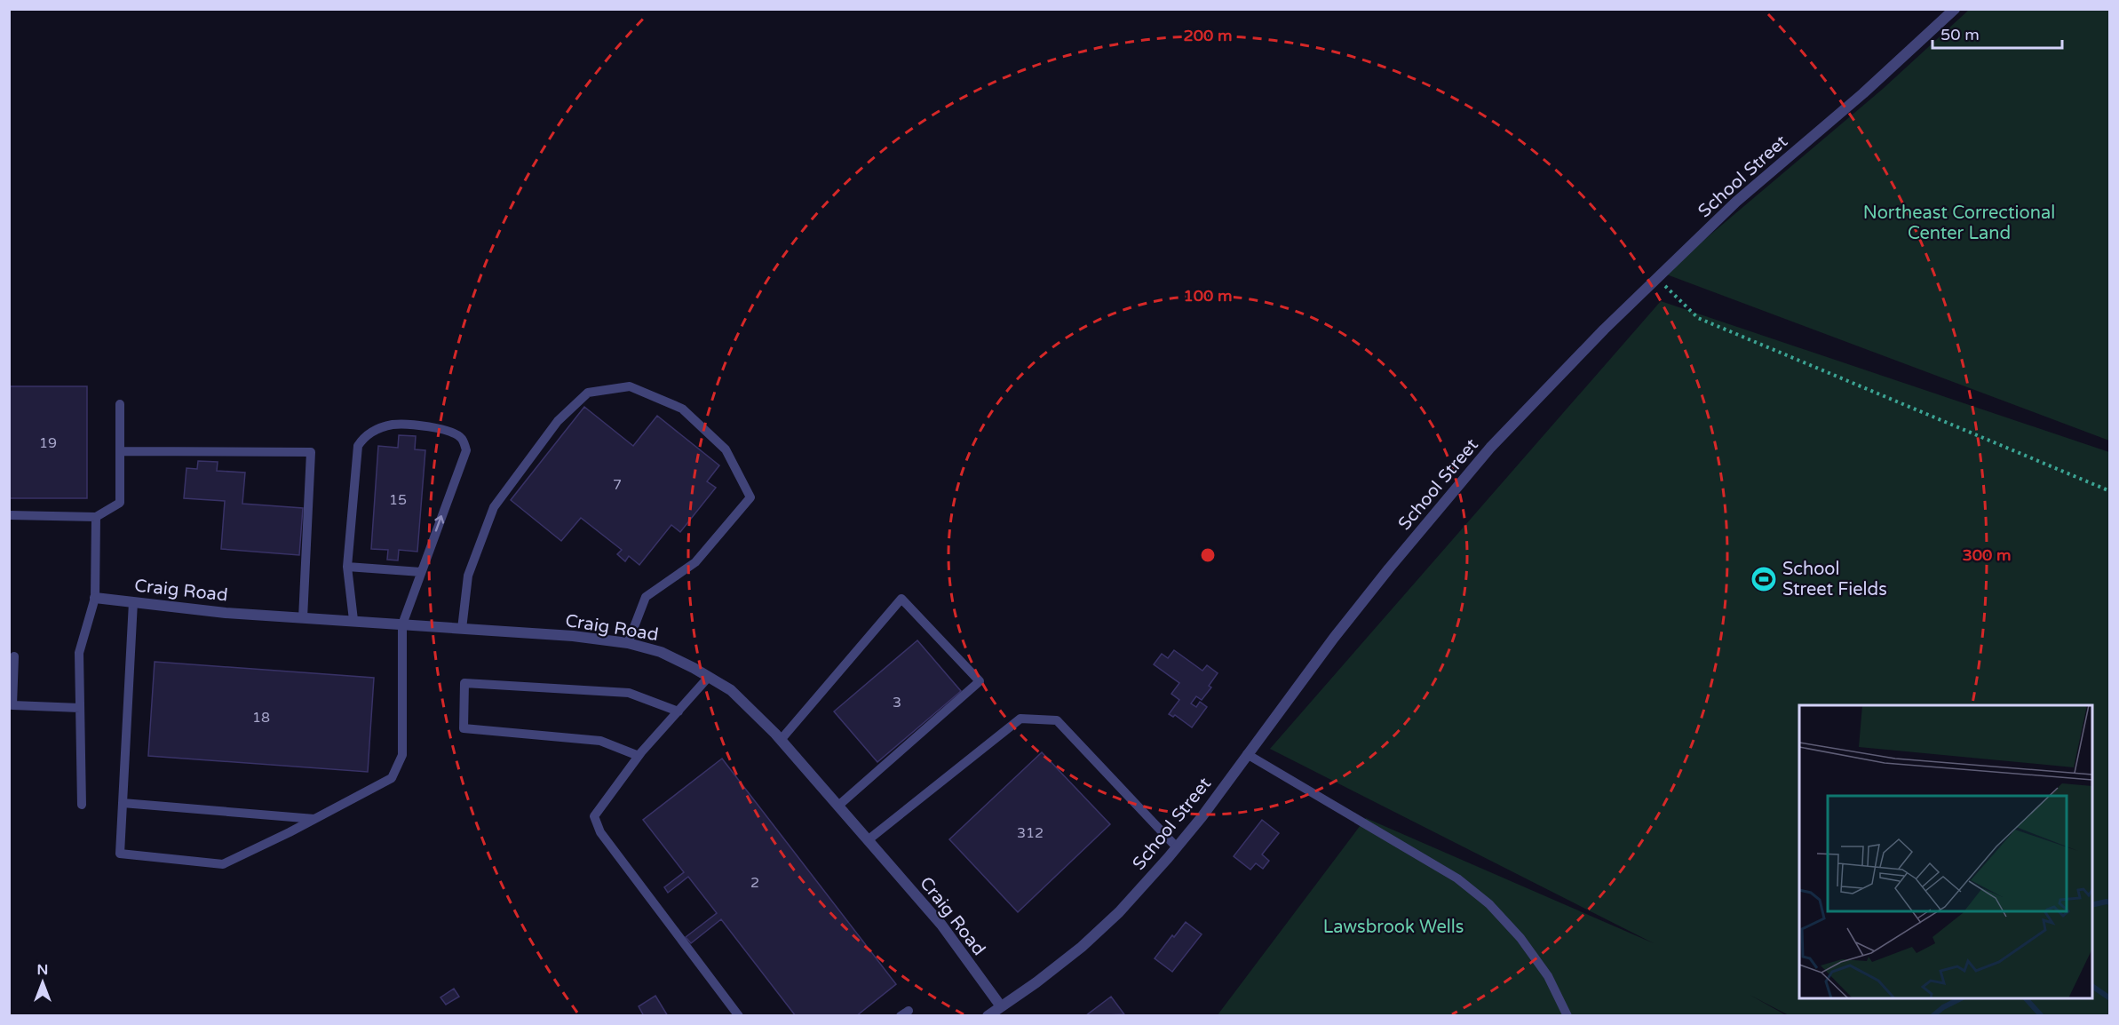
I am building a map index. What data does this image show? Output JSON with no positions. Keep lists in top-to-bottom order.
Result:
{
  "streets": {
    "street": ["School Street", "Craig Road"]
  },
  "crossings": [
    ["School Street", "Craig Road"]
  ],
  "parks": ["Northeast Correctional Center Land", "Lawsbrook Wells"],
  "places": {
    "sports": ["School Street Fields"]
  },
  "house_numbers": [
    "19",
    "7",
    "15",
    "3",
    "18",
    "312",
    "2"
  ],
  "scale_bar": "50 m",
  "north": "top",
  "rings": ["200 m", "100 m", "300 m"]
}
